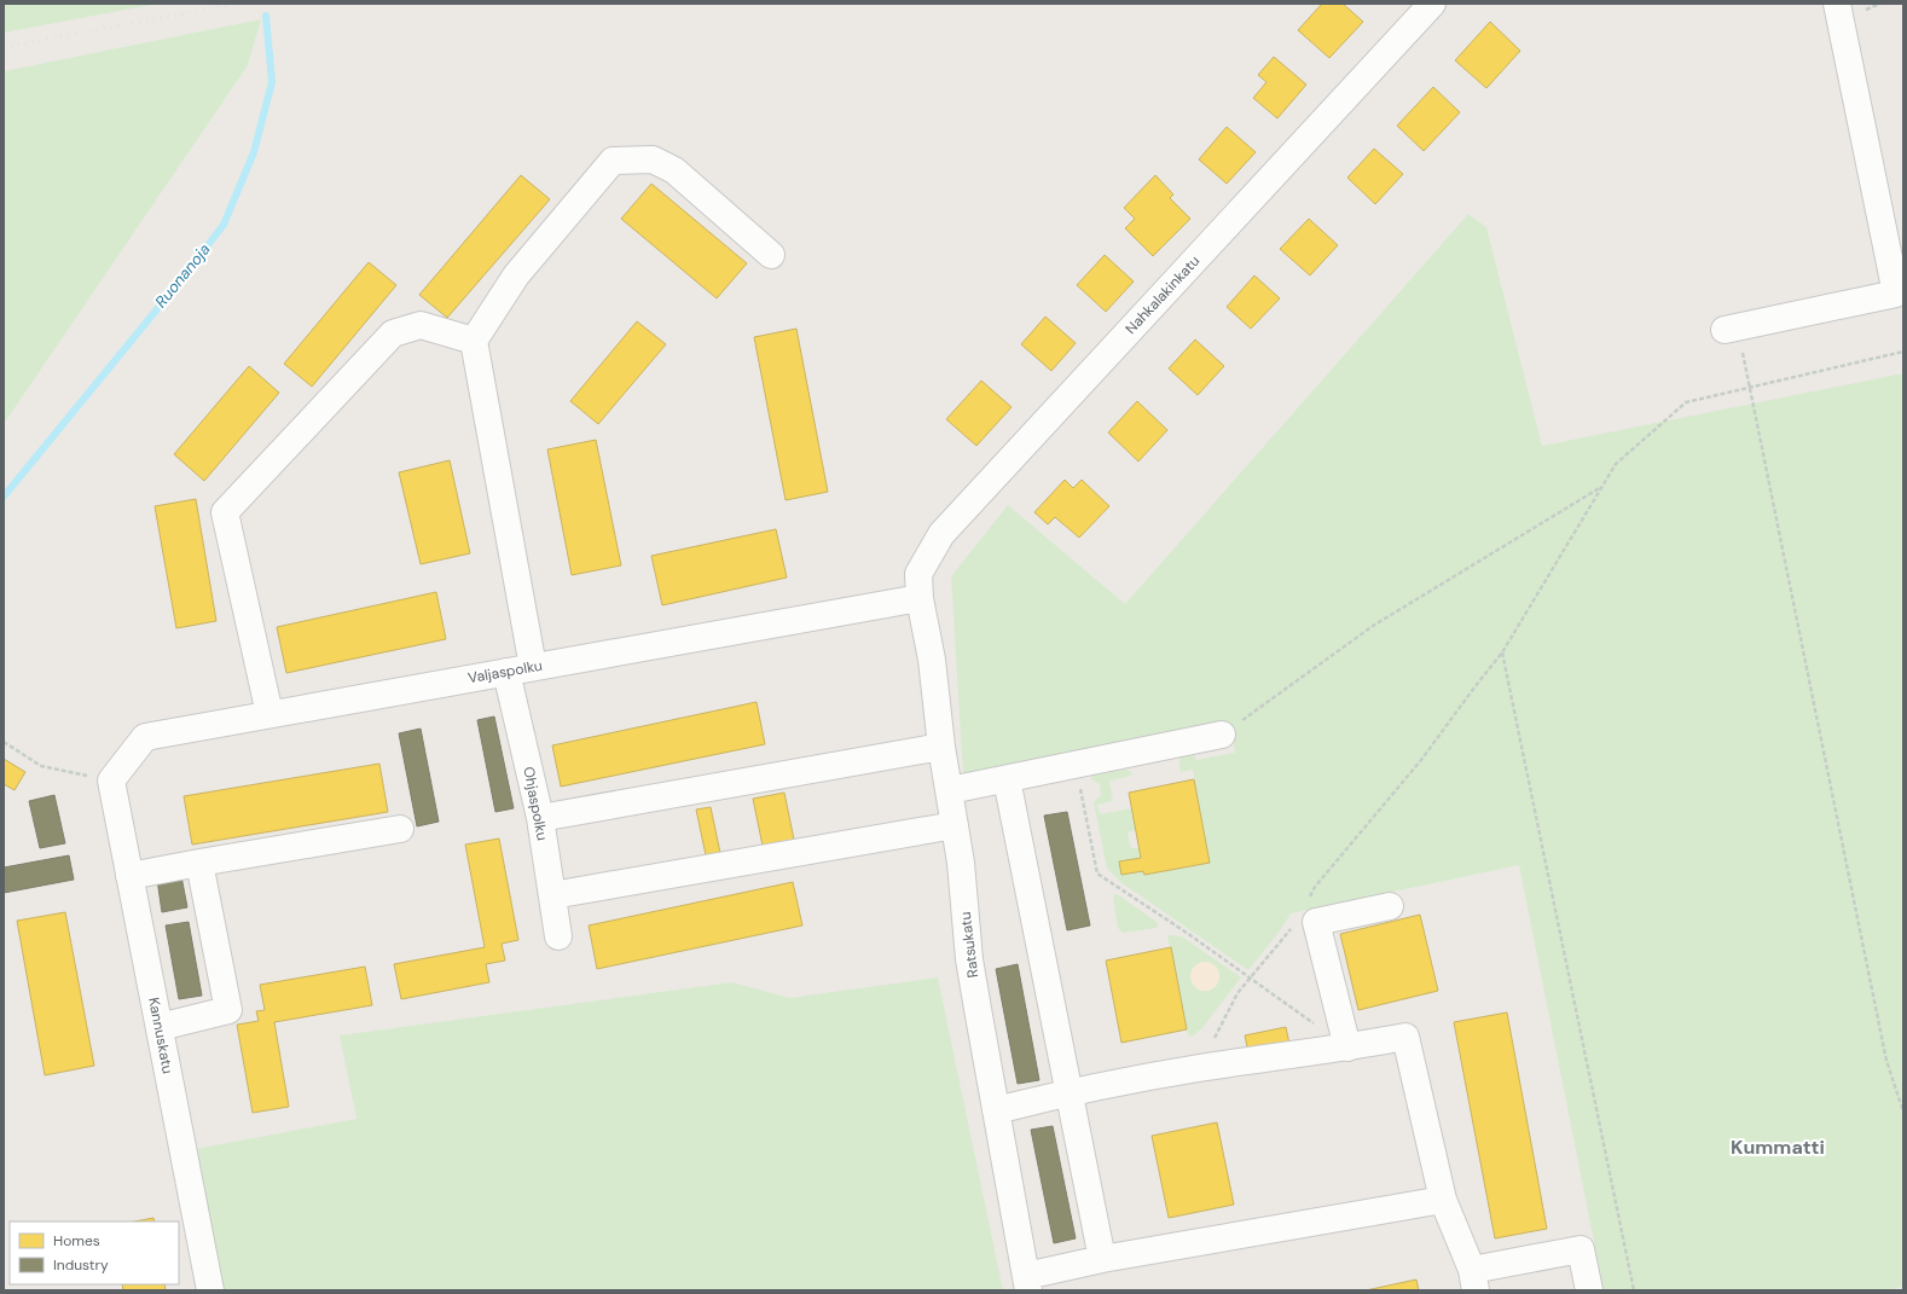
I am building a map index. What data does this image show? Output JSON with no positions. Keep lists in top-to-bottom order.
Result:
{
  "streets": {
    "street": [
      "Nahkalakinkatu",
      "Valjaspolku",
      "Ohjaspolku",
      "Ratsukatu",
      "Kannuskatu"
    ]
  },
  "crossings": [
    ["Nahkalakinkatu", "Valjaspolku"],
    ["Nahkalakinkatu", "Ratsukatu"],
    ["Valjaspolku", "Ohjaspolku"],
    ["Valjaspolku", "Ratsukatu"],
    ["Valjaspolku", "Kannuskatu"]
  ],
  "districts": ["Kummatti"],
  "water": ["Ruonanoja"],
  "legend": ["Homes", "Industry"]
}
